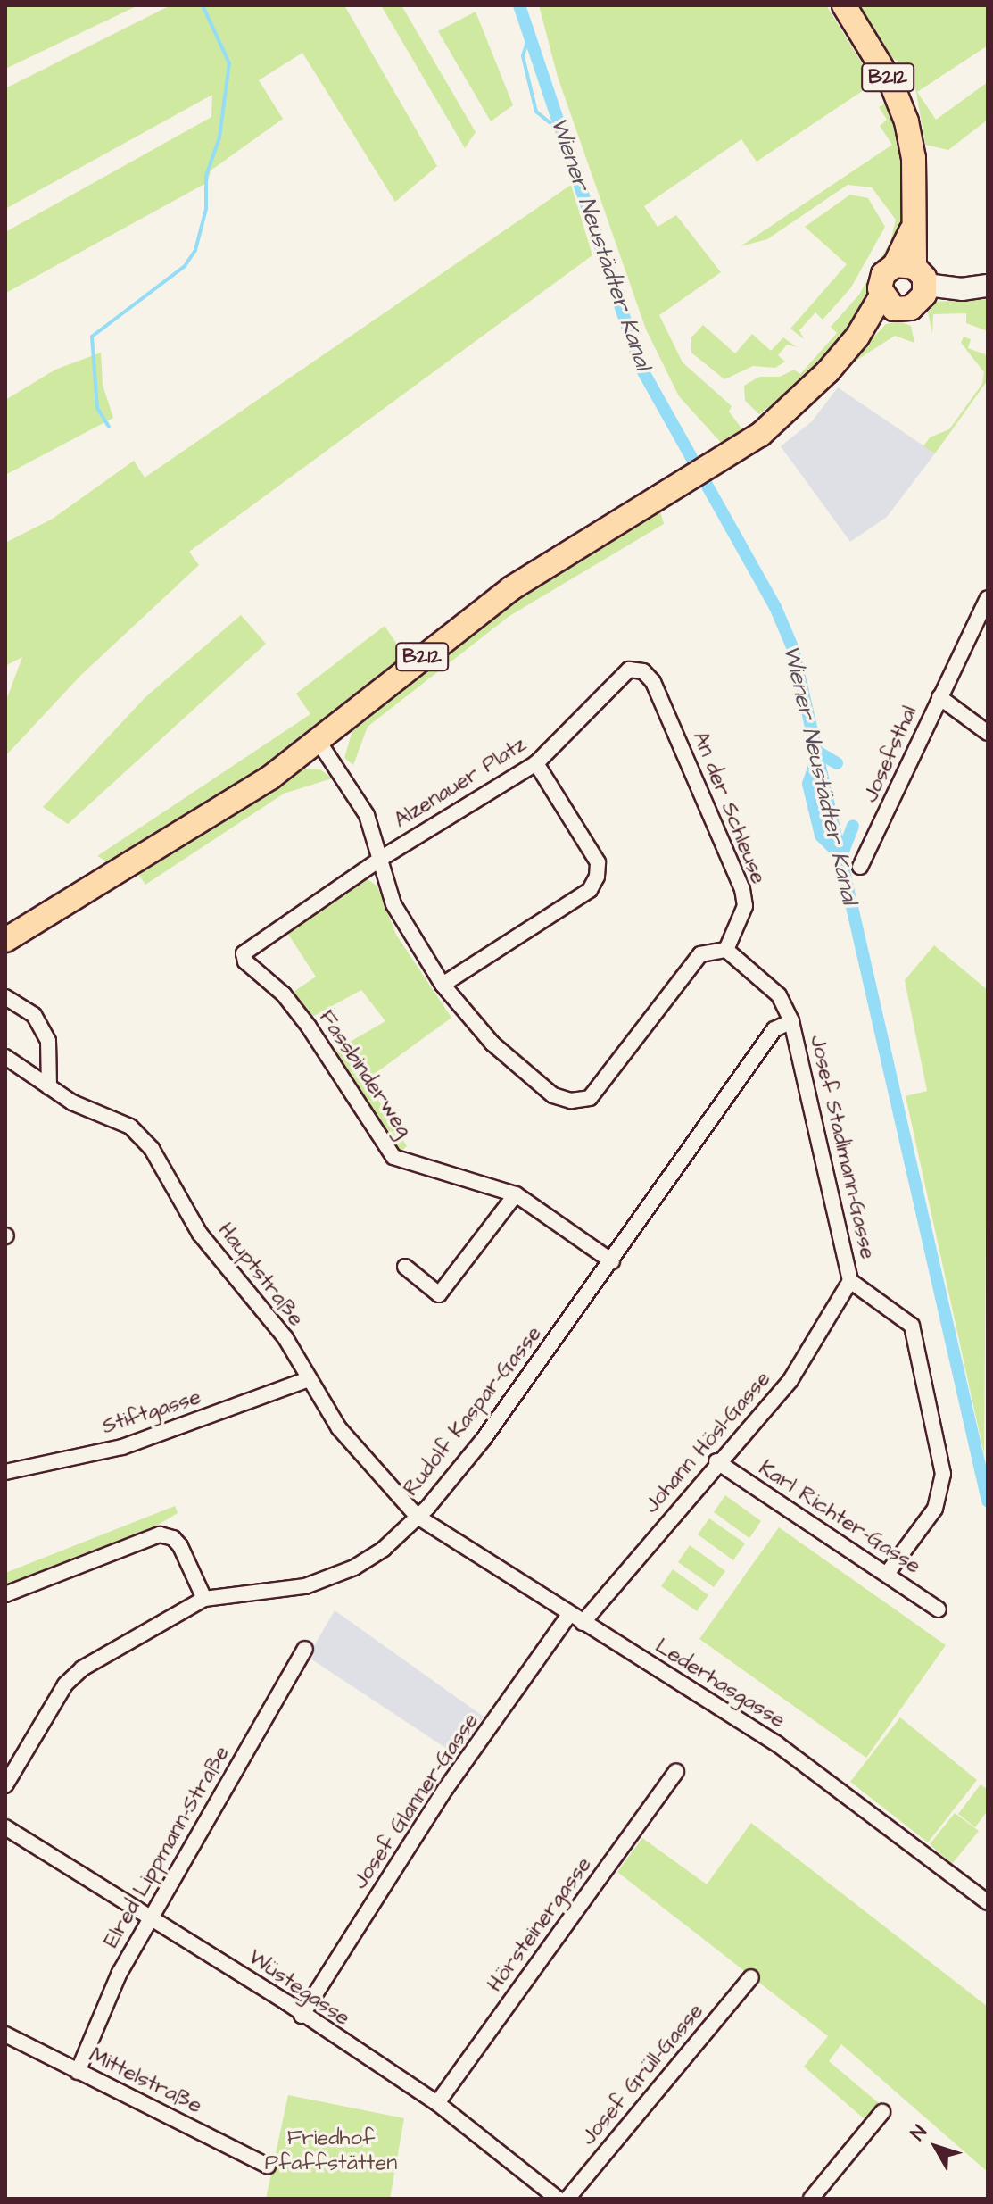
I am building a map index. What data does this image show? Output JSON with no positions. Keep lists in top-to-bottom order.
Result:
{
  "streets": {
    "main road": ["B212"],
    "street": [
      "Josefsthal",
      "Alzenauer Platz",
      "An der Schleuse",
      "Fassbinderweg",
      "Josef Stadlmann-Gasse",
      "Hauptstraße",
      "Rudolf Kaspar-Gasse",
      "Stiftgasse",
      "Johann Hösl-Gasse",
      "Karl Richter-Gasse",
      "Lederhasgasse",
      "Josef Glanner-Gasse",
      "Elred Lippmann-Straße",
      "Hörsteinergasse",
      "Wüstegasse",
      "Josef Grüll-Gasse",
      "Mittelstraße"
    ]
  },
  "crossings": [
    ["Alzenauer Platz", "An der Schleuse"],
    ["Alzenauer Platz", "Fassbinderweg"],
    ["An der Schleuse", "Josef Stadlmann-Gasse"],
    ["Fassbinderweg", "Rudolf Kaspar-Gasse"],
    ["Josef Stadlmann-Gasse", "Rudolf Kaspar-Gasse"],
    ["Josef Stadlmann-Gasse", "Johann Hösl-Gasse"],
    ["Josef Stadlmann-Gasse", "Karl Richter-Gasse"],
    ["Hauptstraße", "Rudolf Kaspar-Gasse"],
    ["Hauptstraße", "Stiftgasse"],
    ["Hauptstraße", "Lederhasgasse"],
    ["Rudolf Kaspar-Gasse", "Lederhasgasse"],
    ["Johann Hösl-Gasse", "Karl Richter-Gasse"],
    ["Johann Hösl-Gasse", "Lederhasgasse"],
    ["Lederhasgasse", "Josef Glanner-Gasse"],
    ["Josef Glanner-Gasse", "Wüstegasse"],
    ["Elred Lippmann-Straße", "Wüstegasse"],
    ["Elred Lippmann-Straße", "Mittelstraße"],
    ["Hörsteinergasse", "Wüstegasse"]
  ],
  "water": ["Wiener Neustädter Kanal"],
  "parks": ["Friedhof Pfaffstätten"],
  "north": "top left"
}
